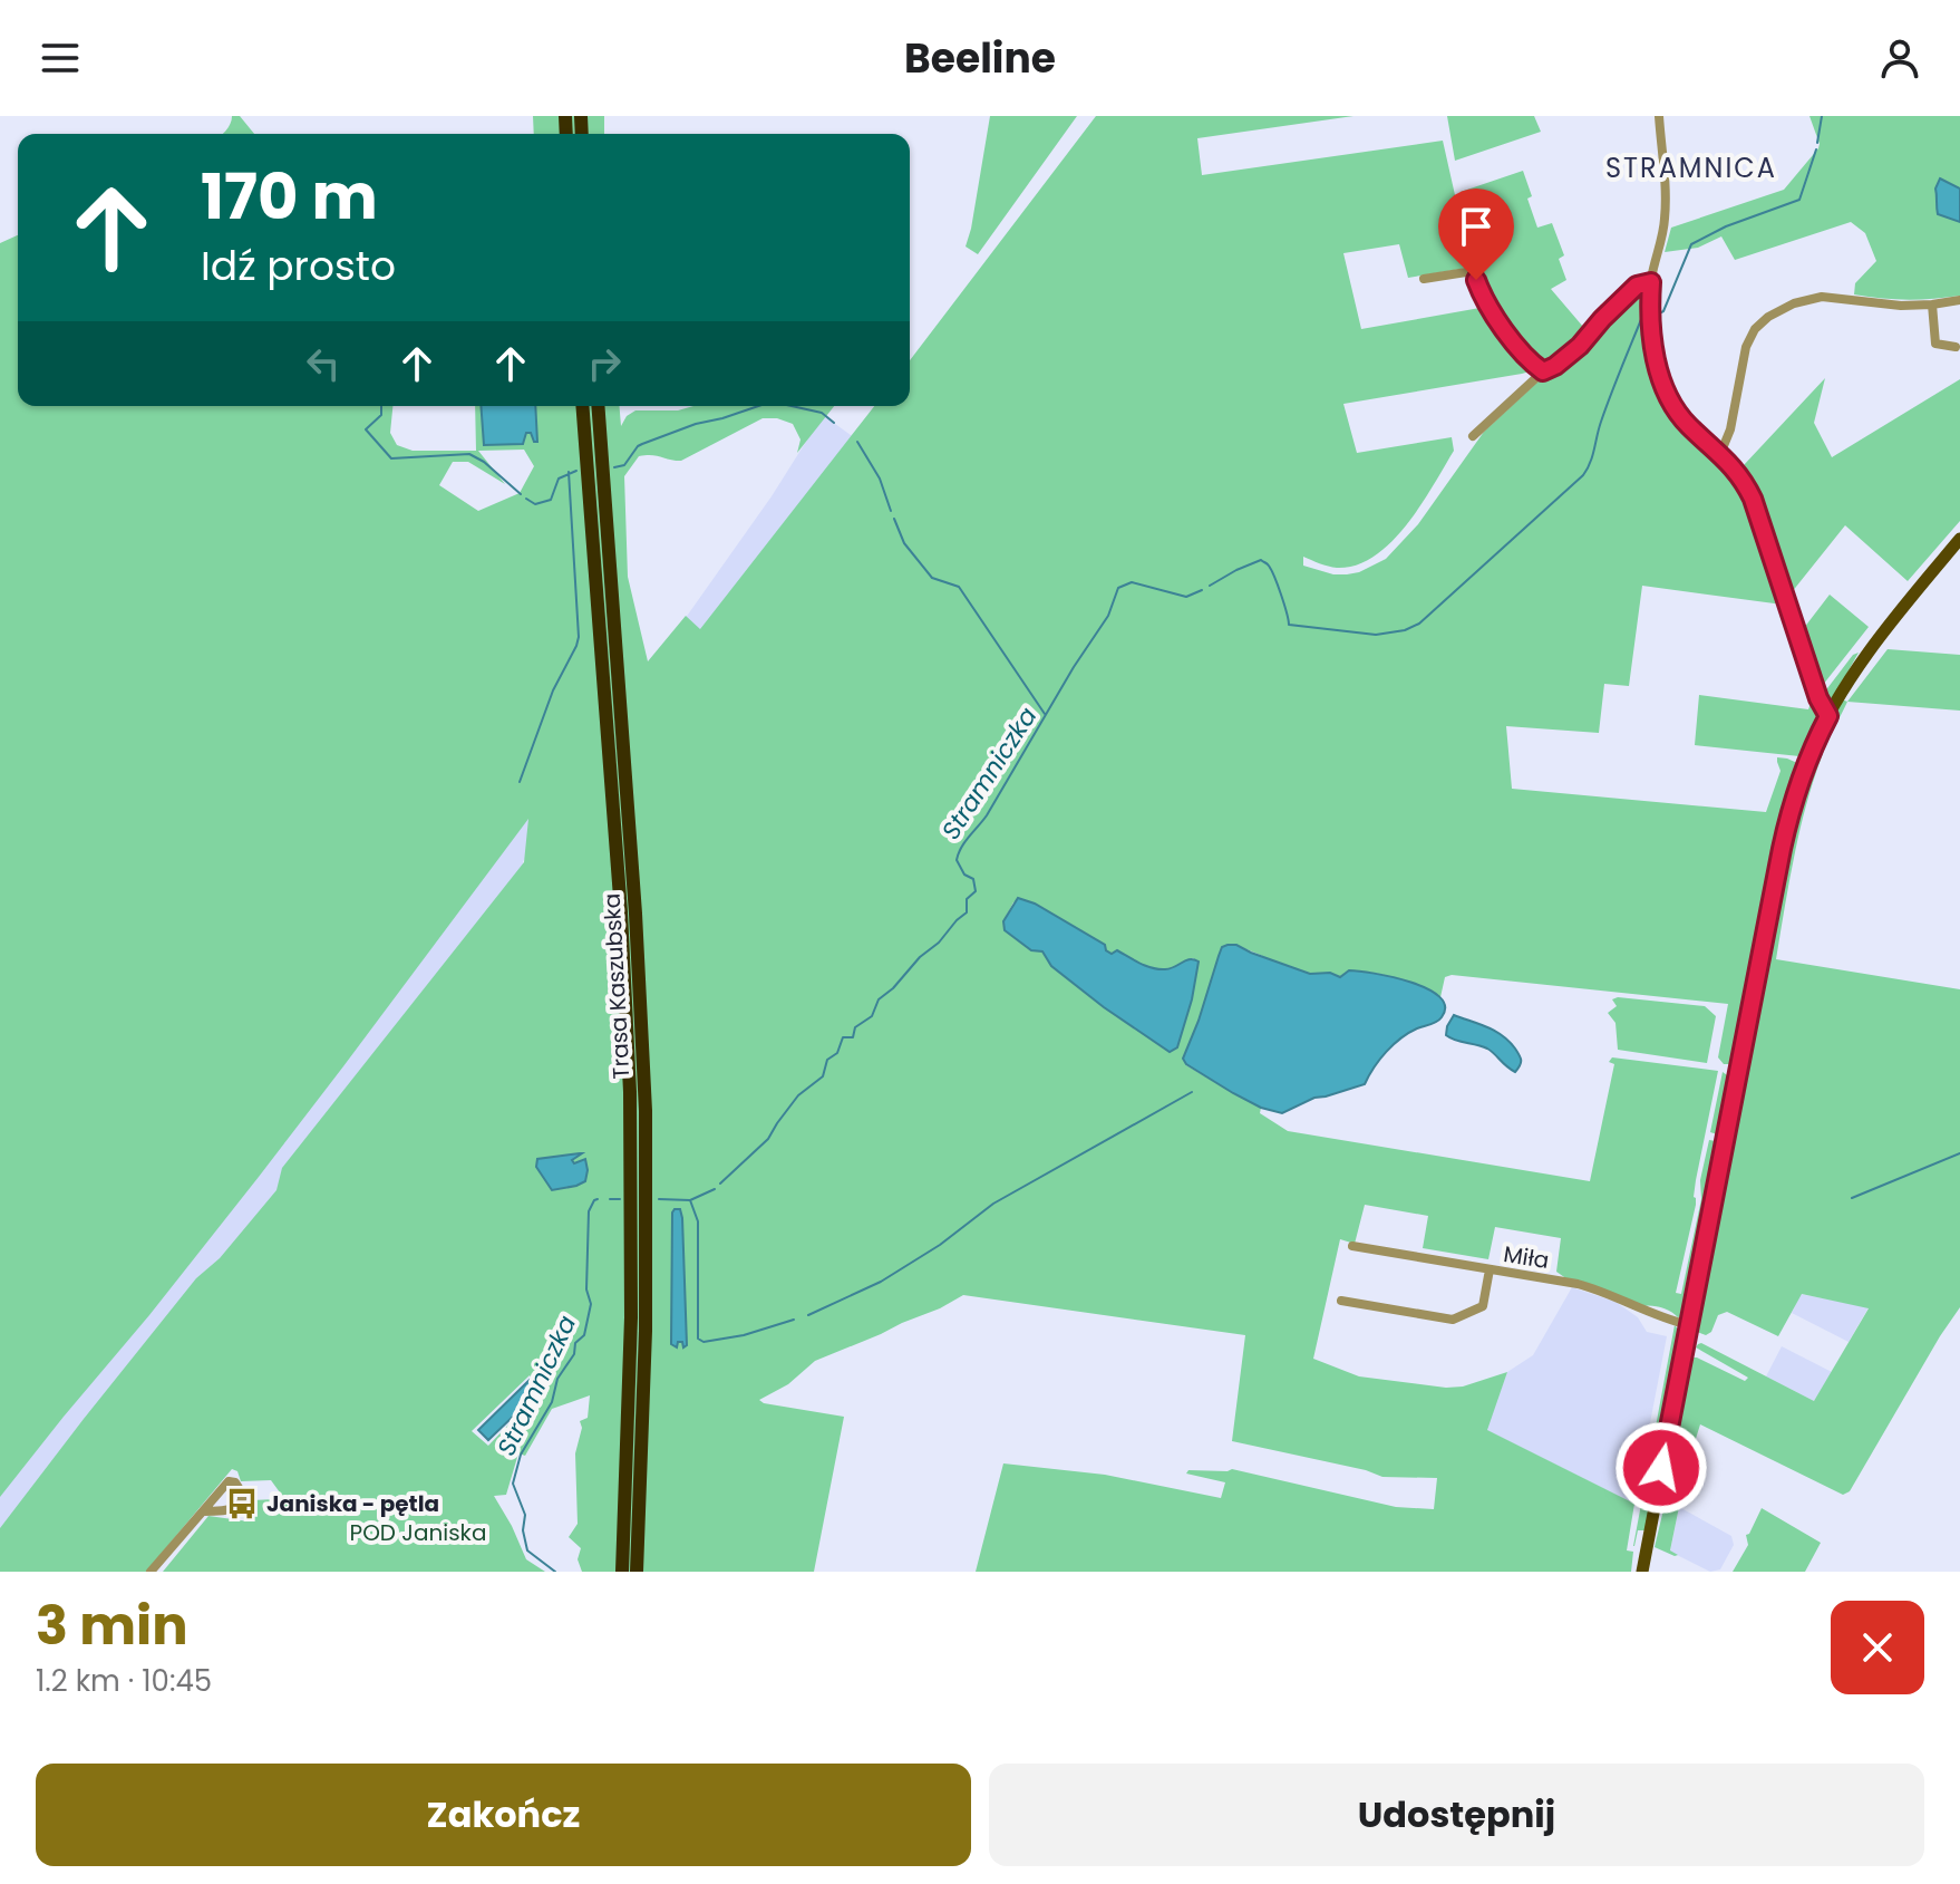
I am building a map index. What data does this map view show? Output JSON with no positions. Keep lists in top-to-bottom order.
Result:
{
  "streets": {
    "highway": ["Trasa Kaszubska"],
    "street": ["Miła"]
  },
  "districts": ["STRAMNICA"],
  "water": ["Stramniczka"],
  "parks": ["POD Janiska"],
  "places": {
    "bus stop": ["Janiska - pętla"]
  },
  "page": {
    "header": "Beeline",
    "turn": ["170 m", "Idź prosto"],
    "heading": ["3 min", "1.2 km · 10:45"],
    "buttons": ["Zakończ", "Udostępnij"]
  }
}
